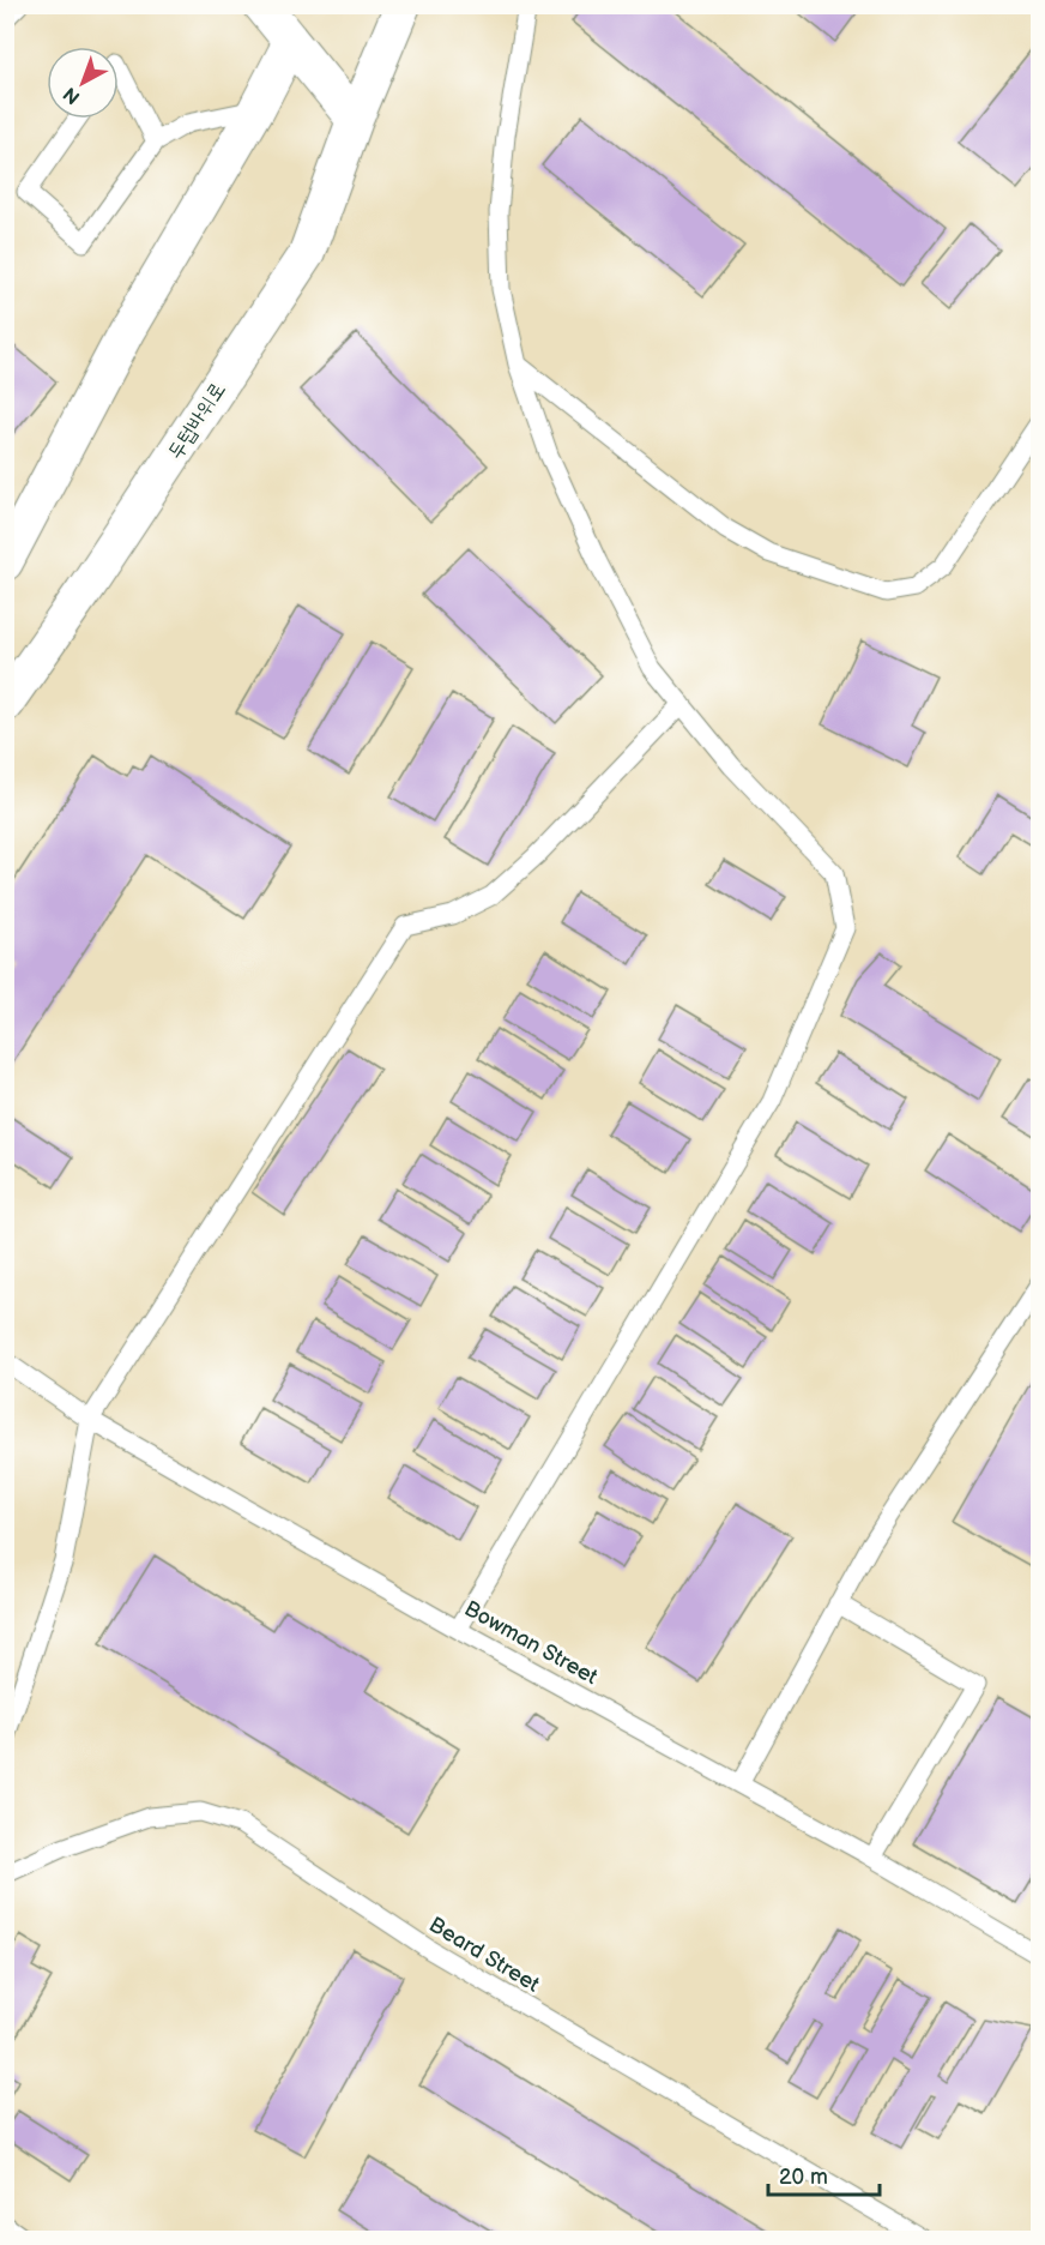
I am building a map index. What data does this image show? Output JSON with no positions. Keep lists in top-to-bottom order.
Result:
{
  "streets": {
    "street": ["두텁바위로"],
    "lane": ["Bowman Street", "Beard Street"]
  },
  "scale_bar": "20 m",
  "north": "bottom left"
}
